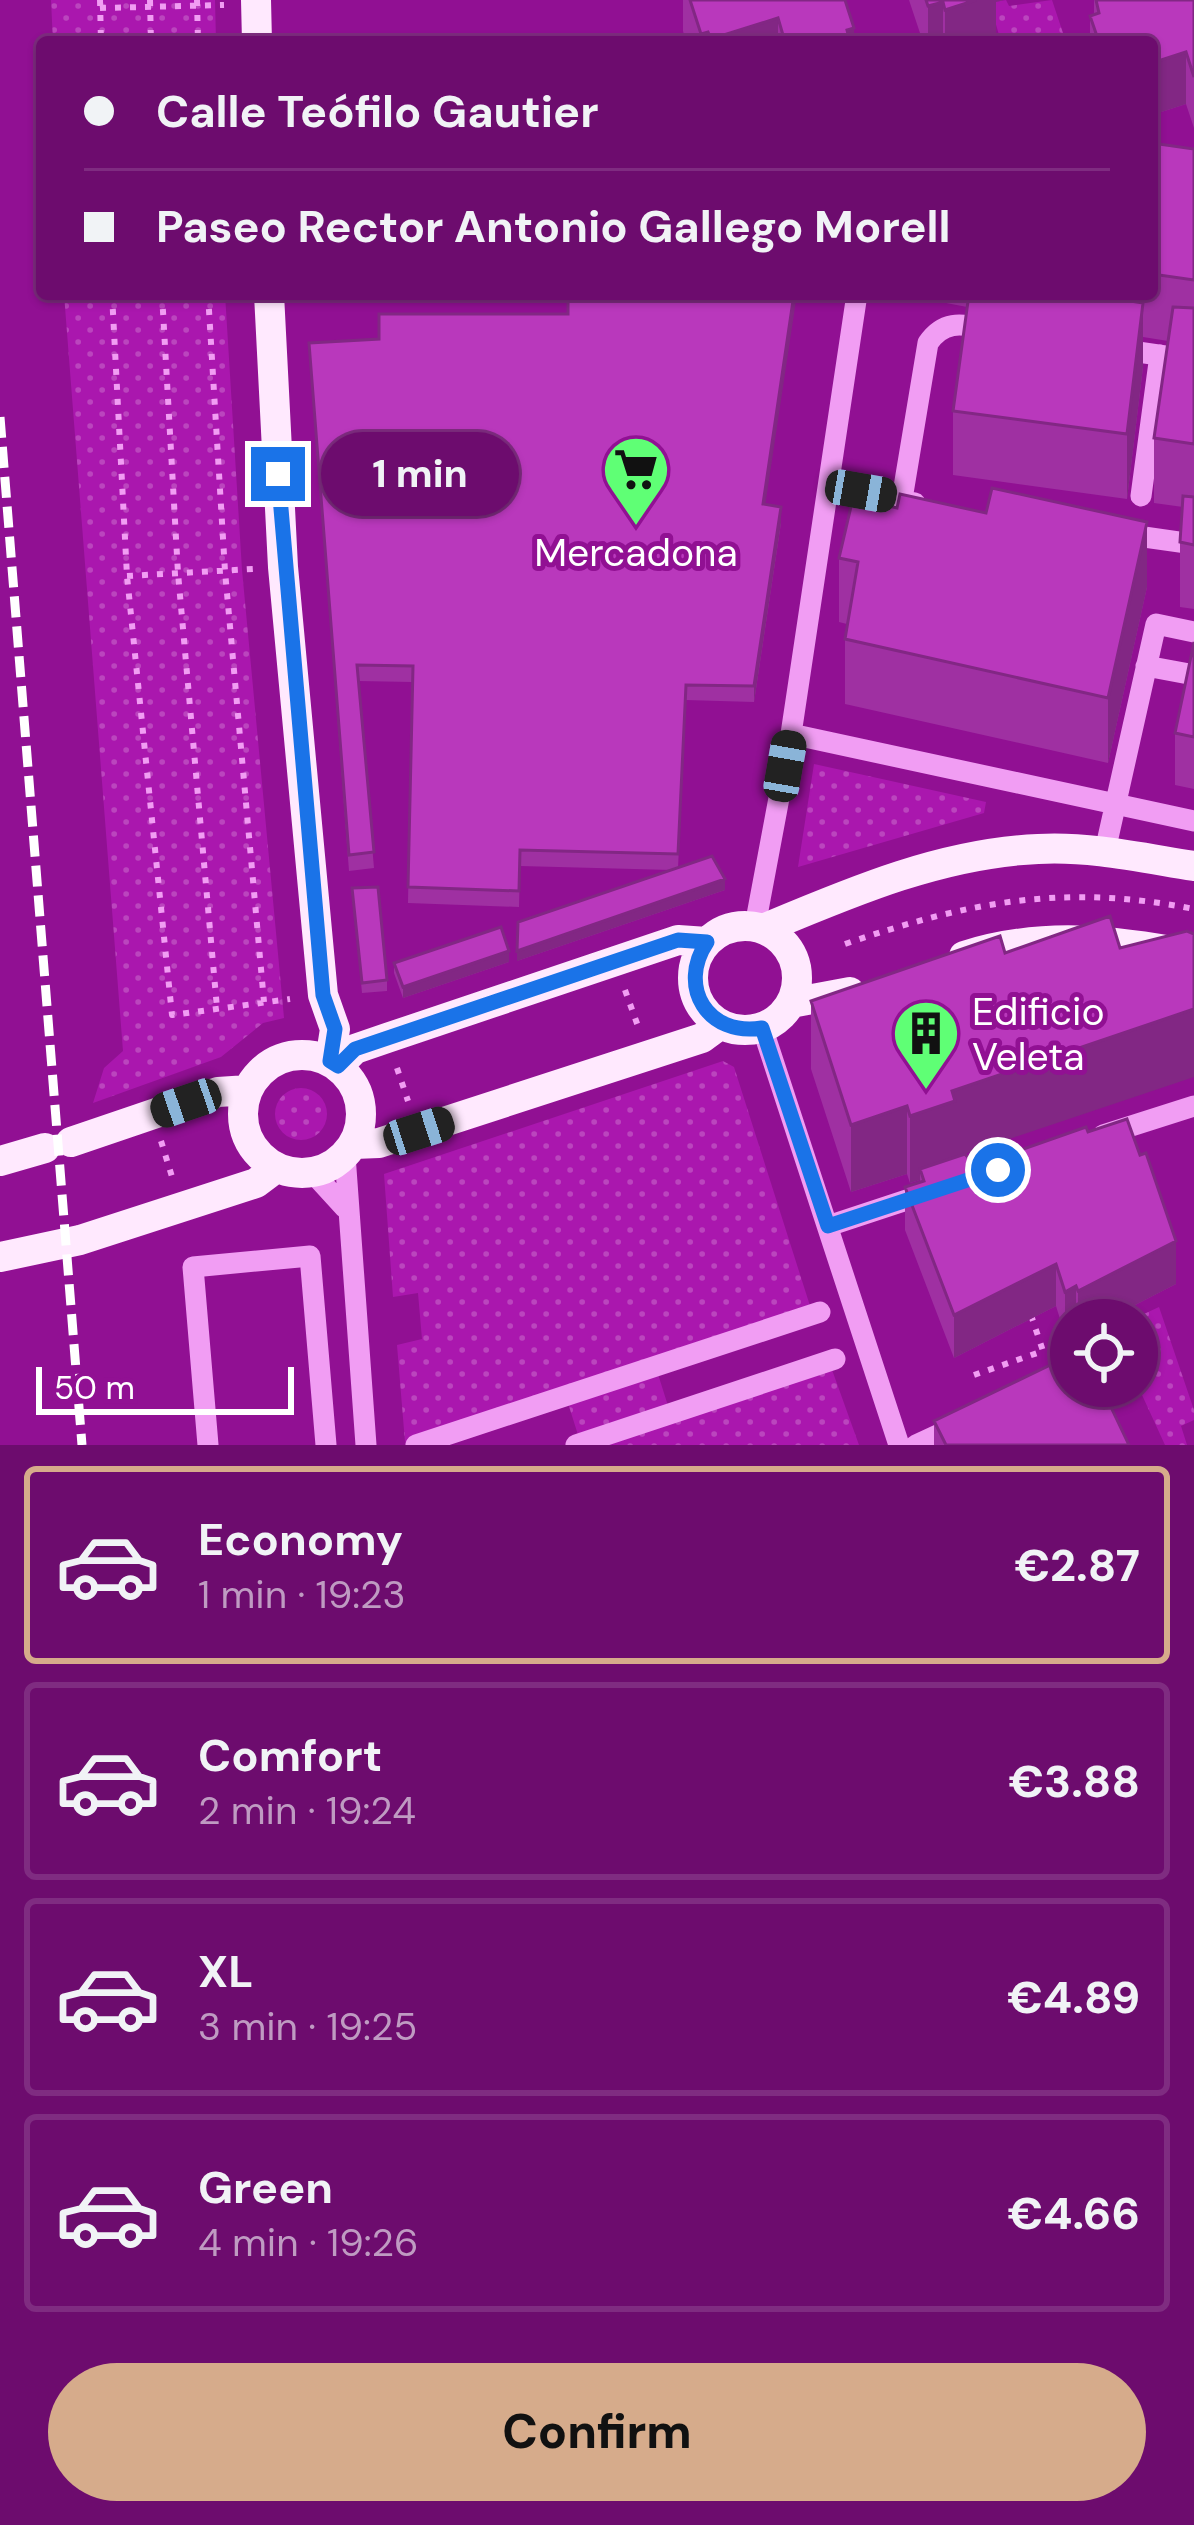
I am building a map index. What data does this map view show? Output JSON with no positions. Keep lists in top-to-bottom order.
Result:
{
  "places": {
    "supermarket": ["Mercadona"],
    "building": ["Edificio Veleta"]
  },
  "scale_bar": "50 m",
  "page": {
    "banner": ["Calle Teófilo Gautier", "Paseo Rector Antonio Gallego Morell"],
    "bubble": "1 min",
    "scale": "50 m",
    "list": [
      {
        "name": "Economy",
        "note": "1 min · 19:23",
        "value": "€2.87"
      },
      {
        "name": "Comfort",
        "note": "2 min · 19:24",
        "value": "€3.88"
      },
      {
        "name": "XL",
        "note": "3 min · 19:25",
        "value": "€4.89"
      },
      {
        "name": "Green",
        "note": "4 min · 19:26",
        "value": "€4.66"
      }
    ],
    "buttons": "Confirm"
  }
}
